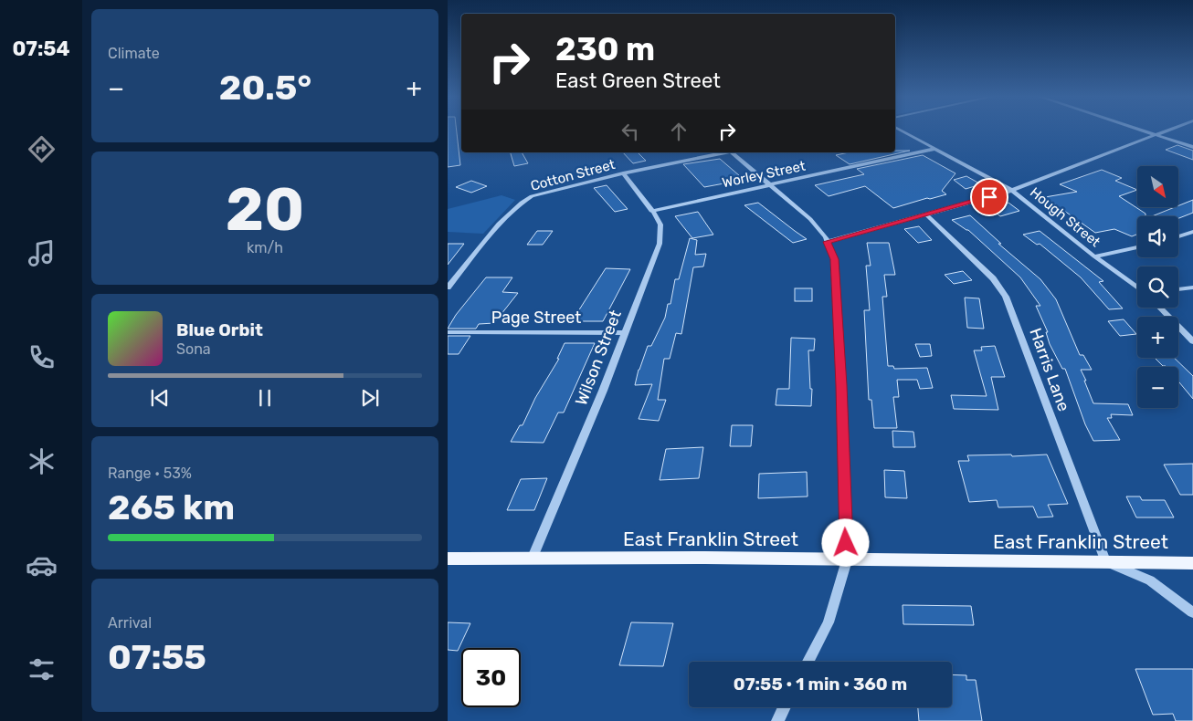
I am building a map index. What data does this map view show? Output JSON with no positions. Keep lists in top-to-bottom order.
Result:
{
  "streets": {
    "main road": ["East Franklin Street"],
    "street": [
      "Worley Street",
      "Cotton Street",
      "Hough Street",
      "Page Street",
      "Wilson Street",
      "Harris Lane"
    ]
  },
  "crossings": [
    ["Worley Street", "Hough Street"],
    ["Worley Street", "Wilson Street"],
    ["Cotton Street", "Wilson Street"],
    ["Page Street", "Wilson Street"],
    ["Wilson Street", "East Franklin Street"],
    ["Harris Lane", "East Franklin Street"]
  ],
  "north": "bottom right",
  "page": {
    "tabs": "07:54",
    "tile": [
      "Climate",
      ["20", "km/h"],
      ["Range · 53%", "265 km"],
      ["Arrival", "07:55"]
    ],
    "turn": ["230 m", "East Green Street"],
    "heat": ["−", "20.5°", "+"],
    "map_buttons": ["+", "−"],
    "song": ["Blue Orbit", "Sona"],
    "limit": "30",
    "trip": "07:55 · 1 min · 360 m"
  }
}
